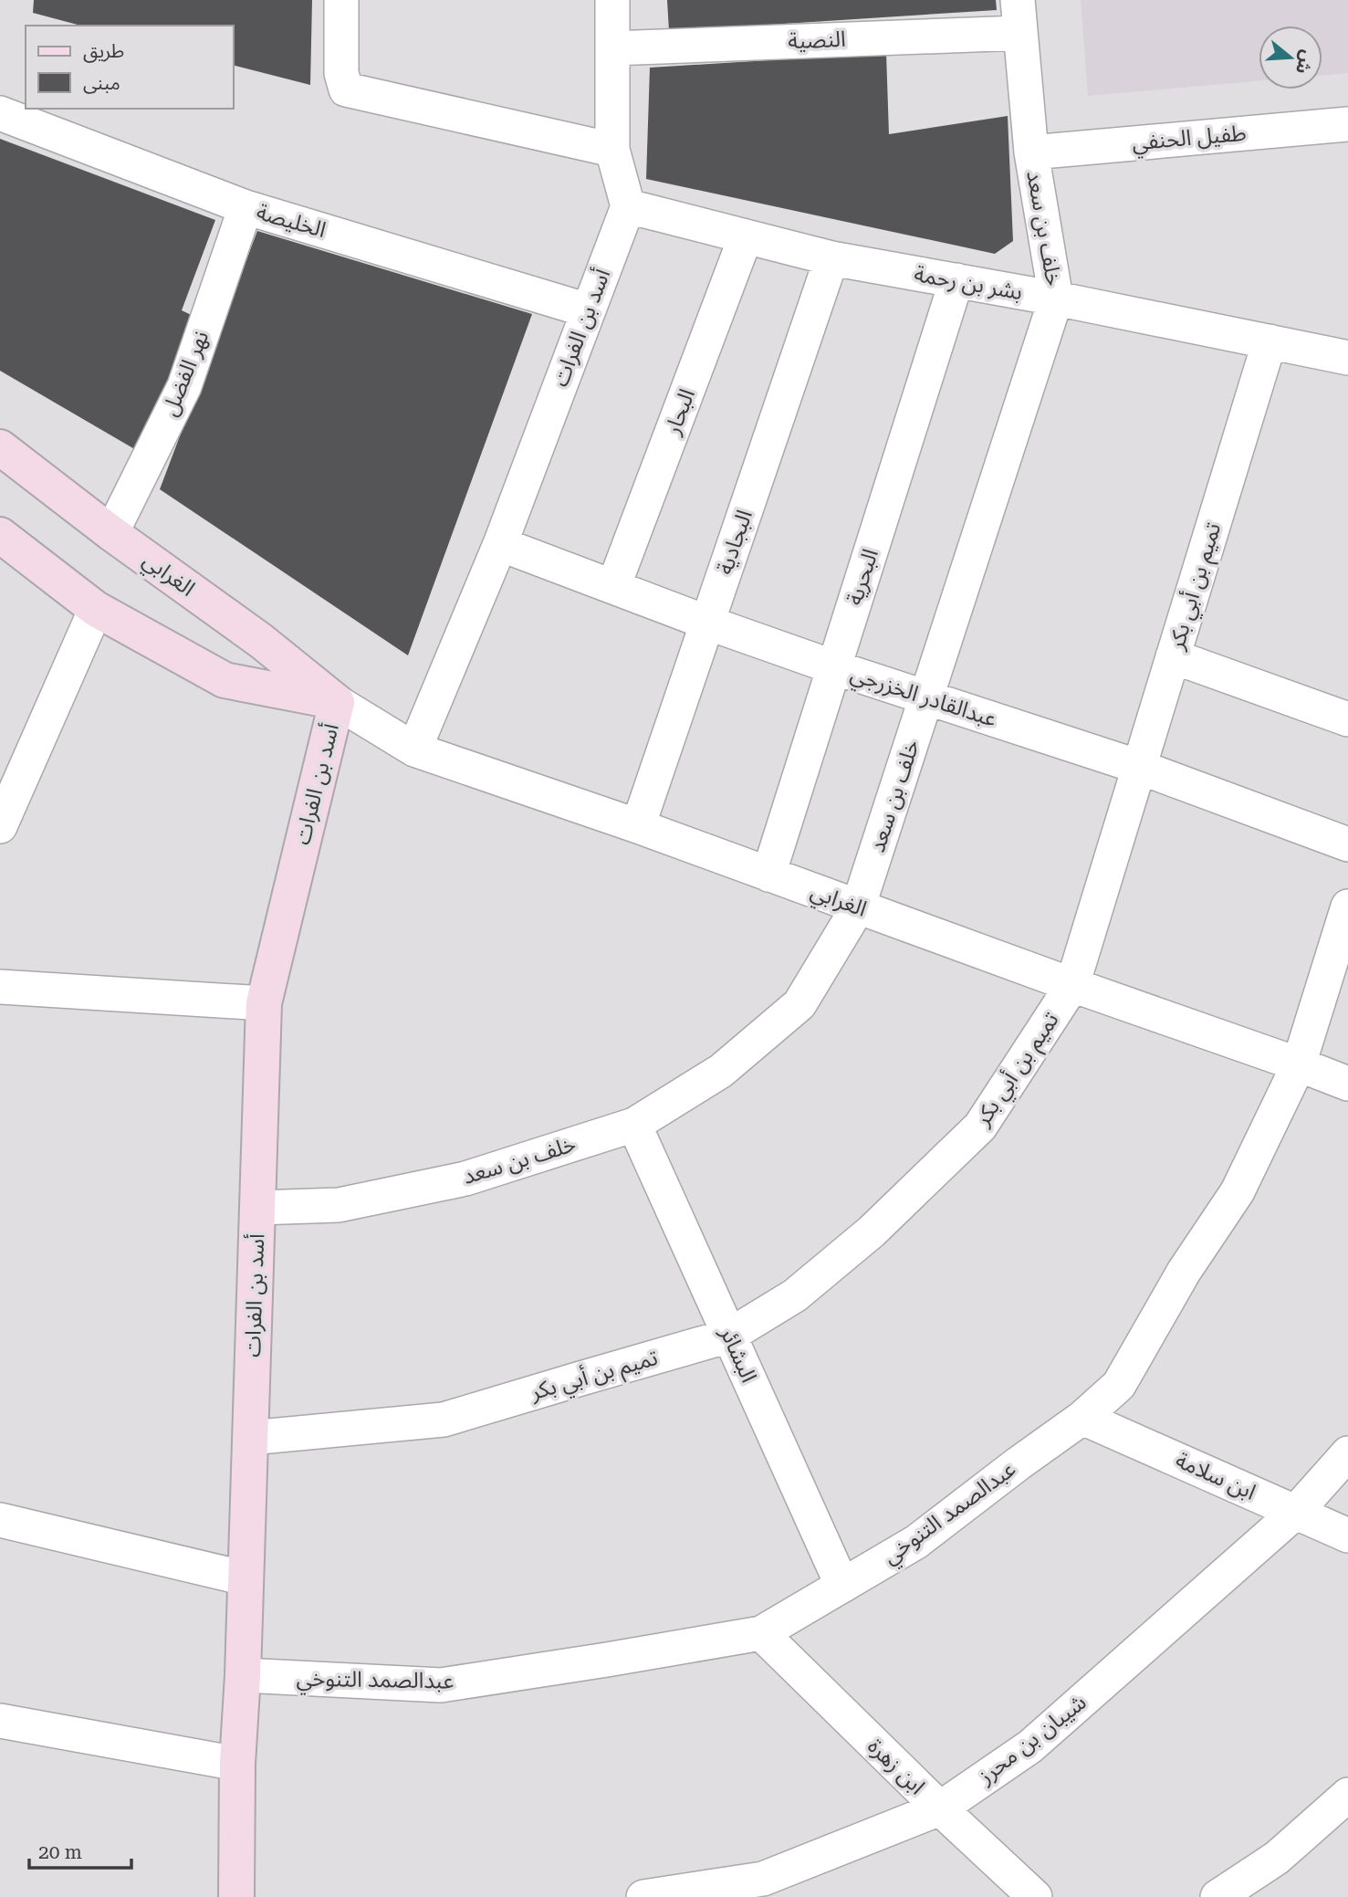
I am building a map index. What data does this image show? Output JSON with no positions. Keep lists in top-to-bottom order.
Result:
{
  "streets": {
    "street": [
      "النصية",
      "طفيل الحنفي",
      "الخليصة",
      "خلف بن سعد",
      "بشر بن رحمة",
      "أسد بن الفرات",
      "نهر الفضل",
      "البحار",
      "البجادية",
      "الغرابي",
      "البحرية",
      "تميم بن أبي بكر",
      "عبدالقادر الخزرجي",
      "البشائر",
      "ابن سلامة",
      "عبدالصمد التنوخي",
      "شيبان بن محرز",
      "ابن زهرة"
    ]
  },
  "crossings": [
    ["النصية", "خلف بن سعد"],
    ["طفيل الحنفي", "خلف بن سعد"],
    ["الخليصة", "أسد بن الفرات"],
    ["الخليصة", "نهر الفضل"],
    ["خلف بن سعد", "بشر بن رحمة"],
    ["خلف بن سعد", "أسد بن الفرات"],
    ["خلف بن سعد", "الغرابي"],
    ["خلف بن سعد", "عبدالقادر الخزرجي"],
    ["خلف بن سعد", "البشائر"],
    ["بشر بن رحمة", "أسد بن الفرات"],
    ["بشر بن رحمة", "البحار"],
    ["بشر بن رحمة", "البجادية"],
    ["بشر بن رحمة", "البحرية"],
    ["بشر بن رحمة", "تميم بن أبي بكر"],
    ["أسد بن الفرات", "الغرابي"],
    ["أسد بن الفرات", "تميم بن أبي بكر"],
    ["أسد بن الفرات", "عبدالقادر الخزرجي"],
    ["أسد بن الفرات", "عبدالصمد التنوخي"],
    ["نهر الفضل", "الغرابي"],
    ["البحار", "عبدالقادر الخزرجي"],
    ["البجادية", "الغرابي"],
    ["البجادية", "عبدالقادر الخزرجي"],
    ["الغرابي", "البحرية"],
    ["الغرابي", "تميم بن أبي بكر"],
    ["الغرابي", "عبدالصمد التنوخي"],
    ["البحرية", "عبدالقادر الخزرجي"],
    ["تميم بن أبي بكر", "عبدالقادر الخزرجي"],
    ["تميم بن أبي بكر", "البشائر"],
    ["البشائر", "عبدالصمد التنوخي"],
    ["ابن سلامة", "عبدالصمد التنوخي"],
    ["ابن سلامة", "شيبان بن محرز"],
    ["عبدالصمد التنوخي", "ابن زهرة"],
    ["شيبان بن محرز", "ابن زهرة"]
  ],
  "legend": ["طريق", "مبنى"],
  "scale_bar": "20 m",
  "north": "right"
}
